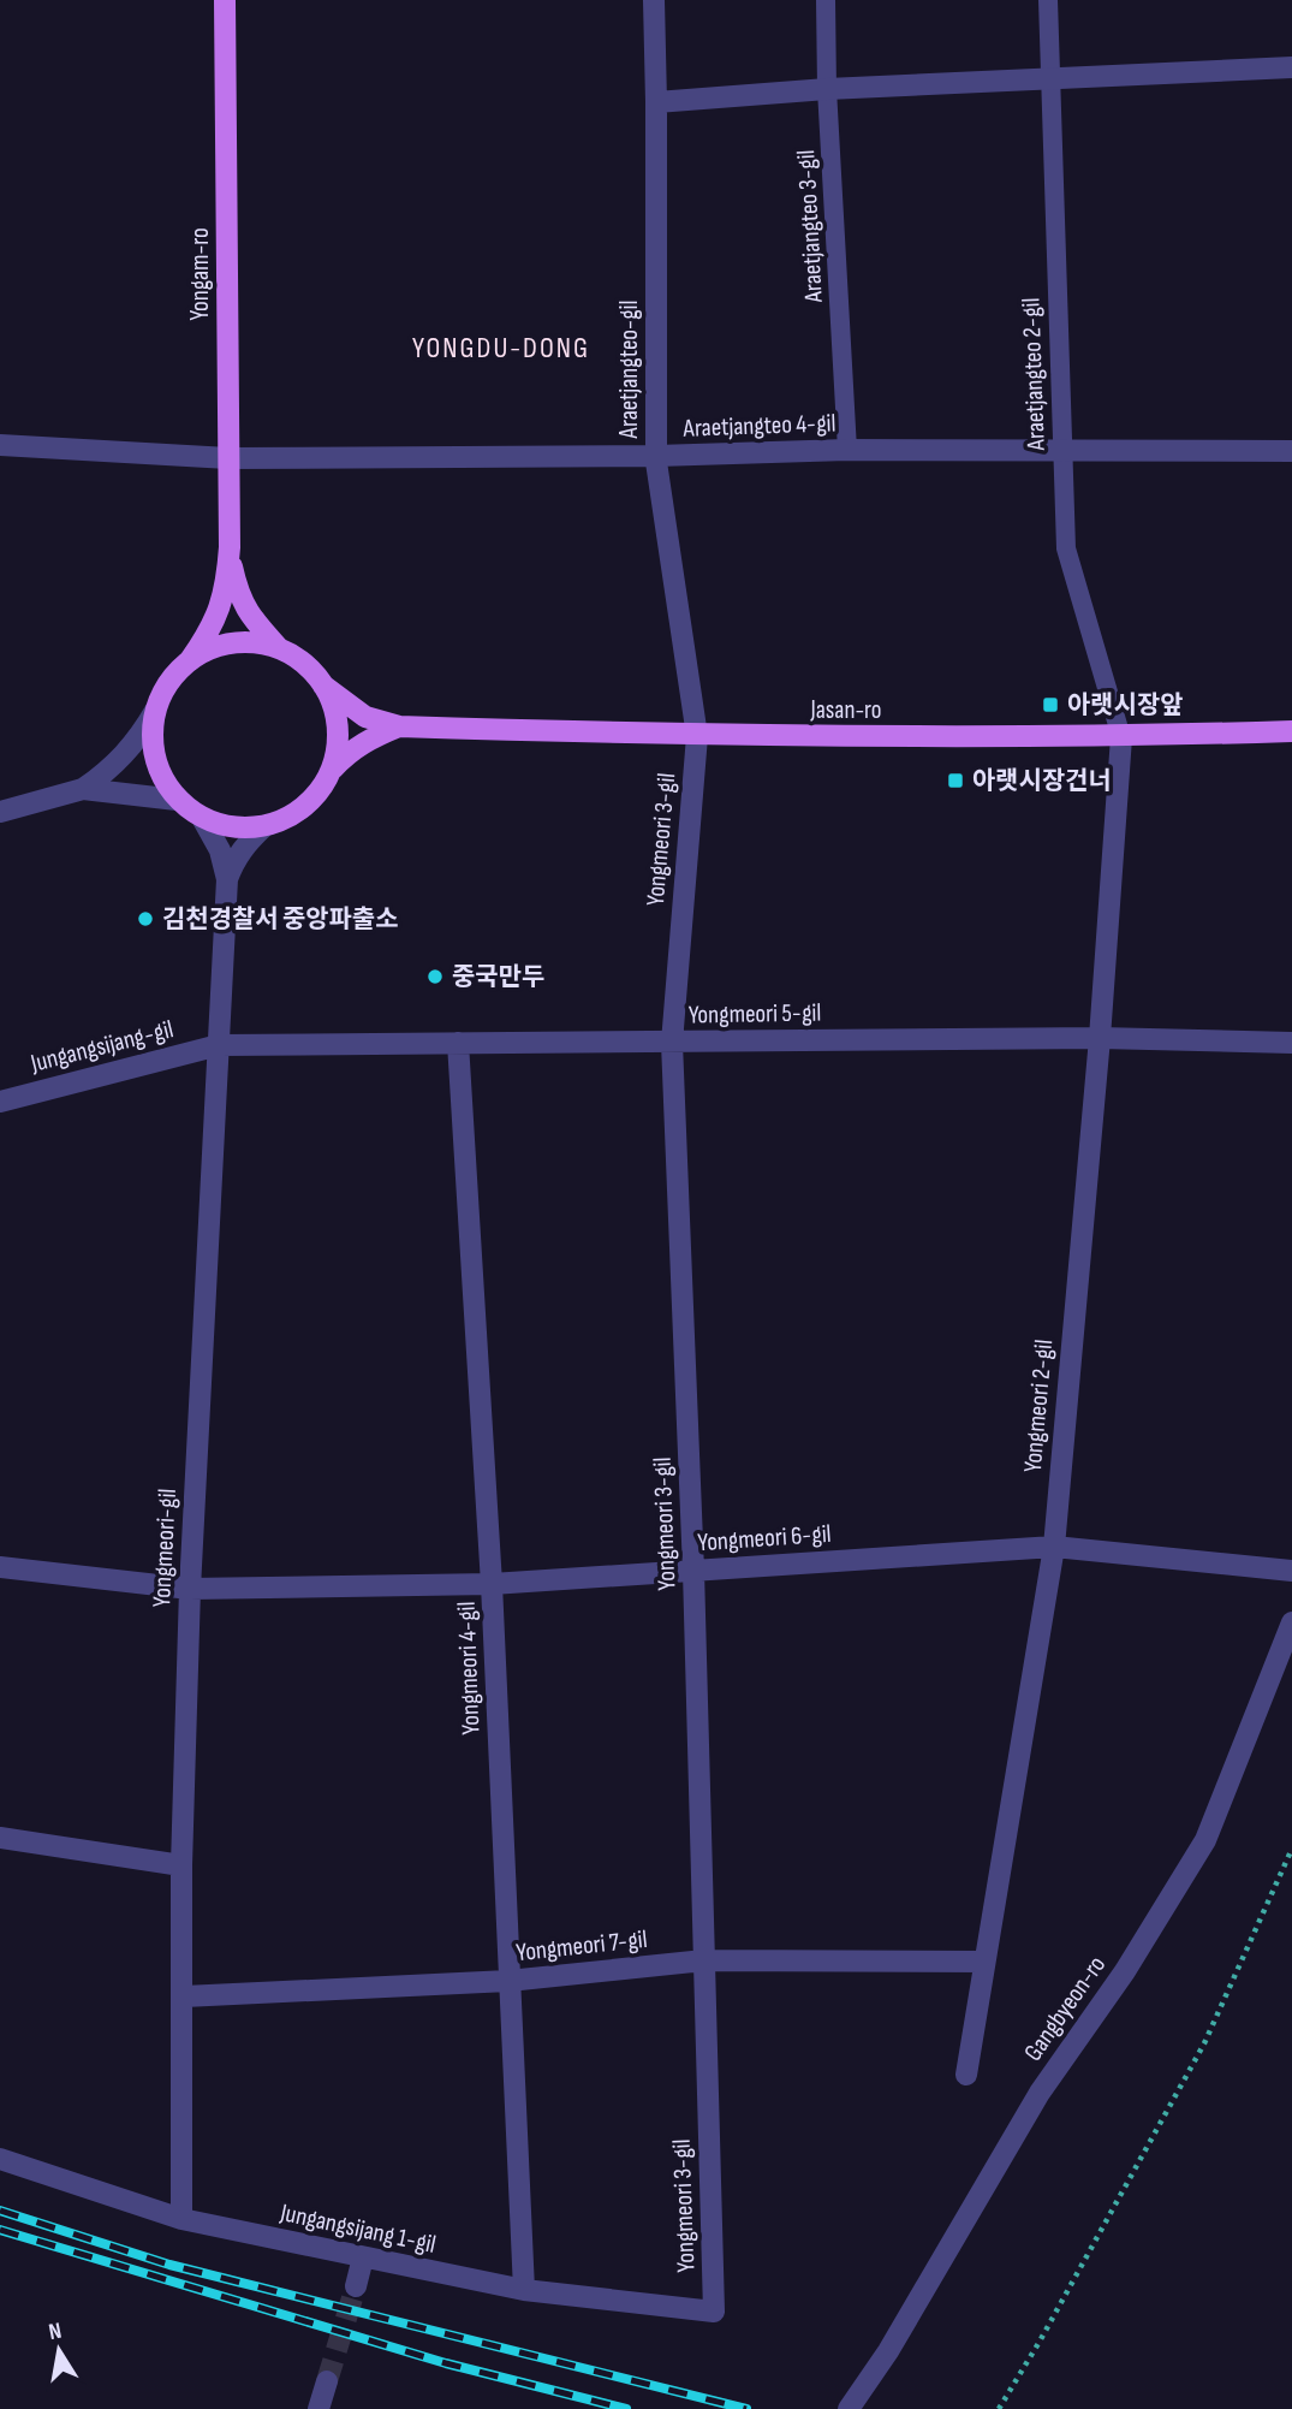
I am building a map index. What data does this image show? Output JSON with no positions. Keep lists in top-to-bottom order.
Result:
{
  "streets": {
    "main road": ["Yongam-ro", "Jasan-ro"],
    "street": [
      "Araetjangteo-gil",
      "Araetjangteo 4-gil",
      "Yongmeori 3-gil",
      "Yongmeori 5-gil",
      "Jungangsijang-gil",
      "Yongmeori 2-gil",
      "Yongmeori 6-gil",
      "Yongmeori-gil",
      "Yongmeori 4-gil",
      "Yongmeori 7-gil",
      "Gangbyeon-ro",
      "Jungangsijang 1-gil"
    ],
    "lane": ["Araetjangteo 3-gil", "Araetjangteo 2-gil"]
  },
  "crossings": [
    ["Araetjangteo 3-gil", "Araetjangteo 4-gil"],
    ["Yongam-ro", "Araetjangteo 4-gil"],
    ["Araetjangteo-gil", "Araetjangteo 4-gil"],
    ["Araetjangteo-gil", "Jasan-ro"],
    ["Araetjangteo-gil", "Yongmeori 3-gil"],
    ["Araetjangteo 2-gil", "Araetjangteo 4-gil"],
    ["Araetjangteo 2-gil", "Jasan-ro"],
    ["Araetjangteo 2-gil", "Yongmeori 2-gil"],
    ["Jasan-ro", "Yongmeori 3-gil"],
    ["Jasan-ro", "Yongmeori 2-gil"],
    ["Yongmeori 3-gil", "Yongmeori 5-gil"],
    ["Yongmeori 3-gil", "Yongmeori 6-gil"],
    ["Yongmeori 3-gil", "Yongmeori 7-gil"],
    ["Yongmeori 3-gil", "Jungangsijang 1-gil"],
    ["Yongmeori 5-gil", "Jungangsijang-gil"],
    ["Yongmeori 5-gil", "Yongmeori 2-gil"],
    ["Yongmeori 5-gil", "Yongmeori-gil"],
    ["Yongmeori 5-gil", "Yongmeori 4-gil"],
    ["Jungangsijang-gil", "Yongmeori-gil"],
    ["Yongmeori 2-gil", "Yongmeori 6-gil"],
    ["Yongmeori 2-gil", "Yongmeori 7-gil"],
    ["Yongmeori 6-gil", "Yongmeori-gil"],
    ["Yongmeori 6-gil", "Yongmeori 4-gil"],
    ["Yongmeori-gil", "Yongmeori 7-gil"],
    ["Yongmeori-gil", "Jungangsijang 1-gil"],
    ["Yongmeori 4-gil", "Yongmeori 7-gil"],
    ["Yongmeori 4-gil", "Jungangsijang 1-gil"]
  ],
  "districts": ["YONGDU-DONG"],
  "places": {
    "transit": ["아랫시장앞", "아랫시장건너"],
    "other": ["김천경찰서 중앙파출소", "중국만두"]
  },
  "north": "top"
}
